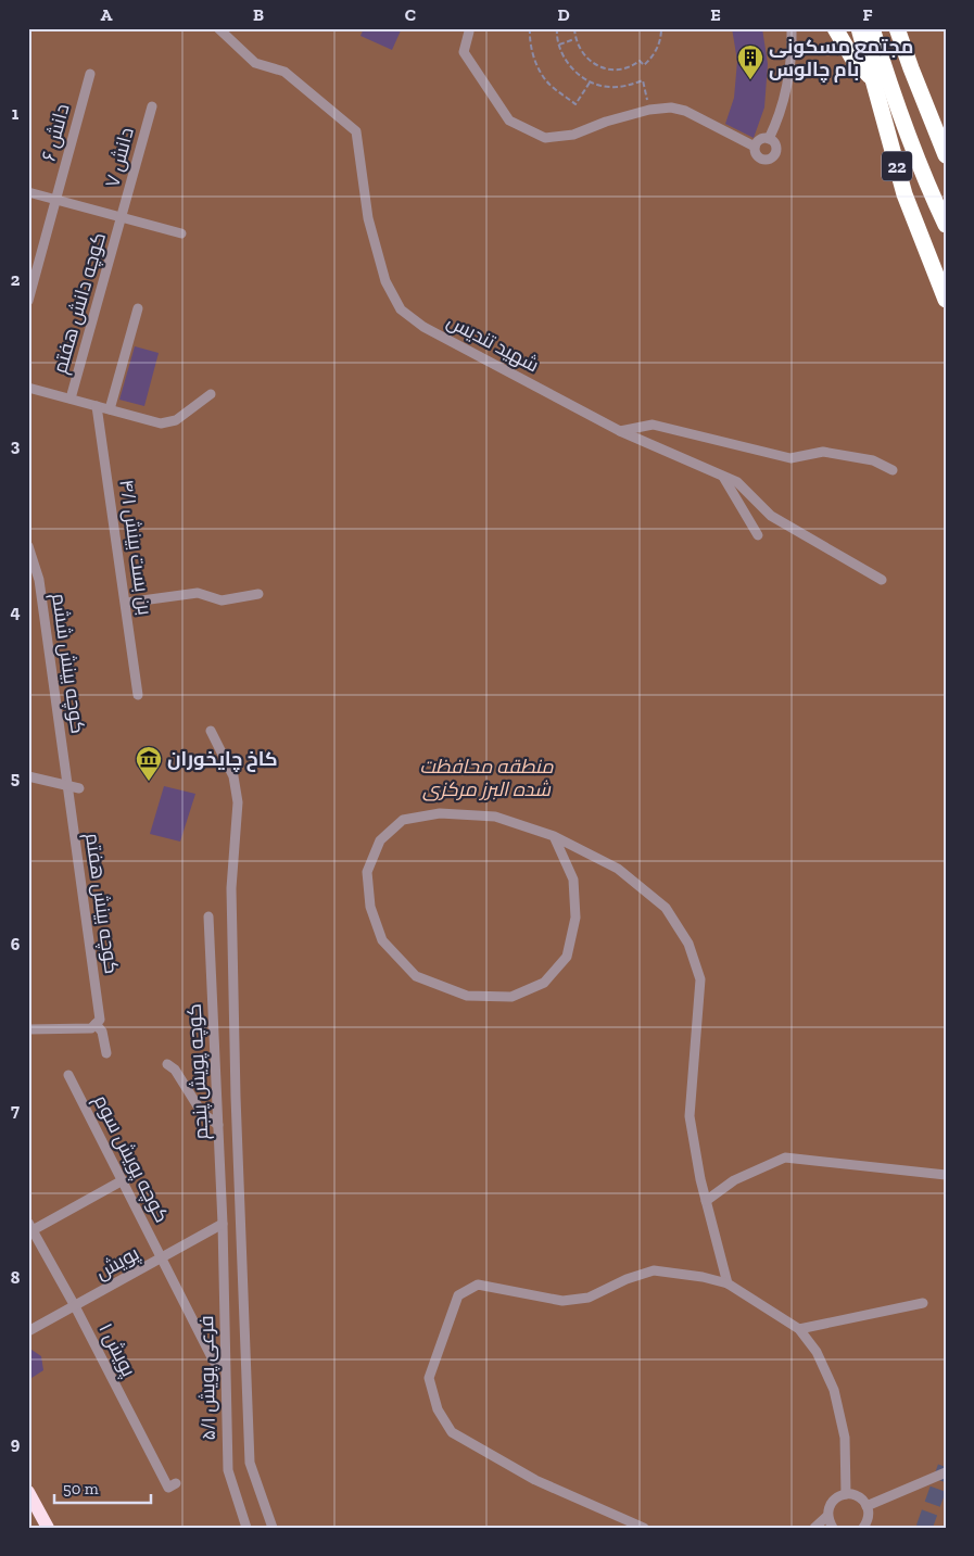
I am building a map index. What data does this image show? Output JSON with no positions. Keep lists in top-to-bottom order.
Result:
{
  "streets": {
    "highway": ["22"],
    "street": [
      "دانش ۶",
      "دانش ۷",
      "کوچه دانش هفتم",
      "شهید تندیس",
      "بن بست بینش ۴/۱",
      "کوچه بینش ششم",
      "کوچه بینش هفتم",
      "کوچه پویش پنجم",
      "کوچه پویش سوم",
      "پویش",
      "پویش ۱",
      "فرعی پویش ۵/۱"
    ]
  },
  "crossings": [
    ["دانش ۷", "کوچه دانش هفتم"],
    ["کوچه بینش ششم", "کوچه بینش هفتم"],
    ["کوچه پویش پنجم", "پویش"],
    ["کوچه پویش پنجم", "فرعی پویش ۵/۱"],
    ["کوچه پویش سوم", "پویش"],
    ["کوچه پویش سوم", "فرعی پویش ۵/۱"],
    ["پویش", "پویش ۱"],
    ["پویش", "فرعی پویش ۵/۱"]
  ],
  "parks": ["منطقه محافظت شده البرز مرکزی"],
  "places": {
    "building": ["مجتمع مسکونی بام چالوس"],
    "museum": ["کاخ چایخوران"]
  },
  "scale_bar": "50 m",
  "grid": {
    "columns": [
      "A",
      "B",
      "C",
      "D",
      "E",
      "F"
    ],
    "rows": [
      "1",
      "2",
      "3",
      "4",
      "5",
      "6",
      "7",
      "8",
      "9"
    ]
  }
}
